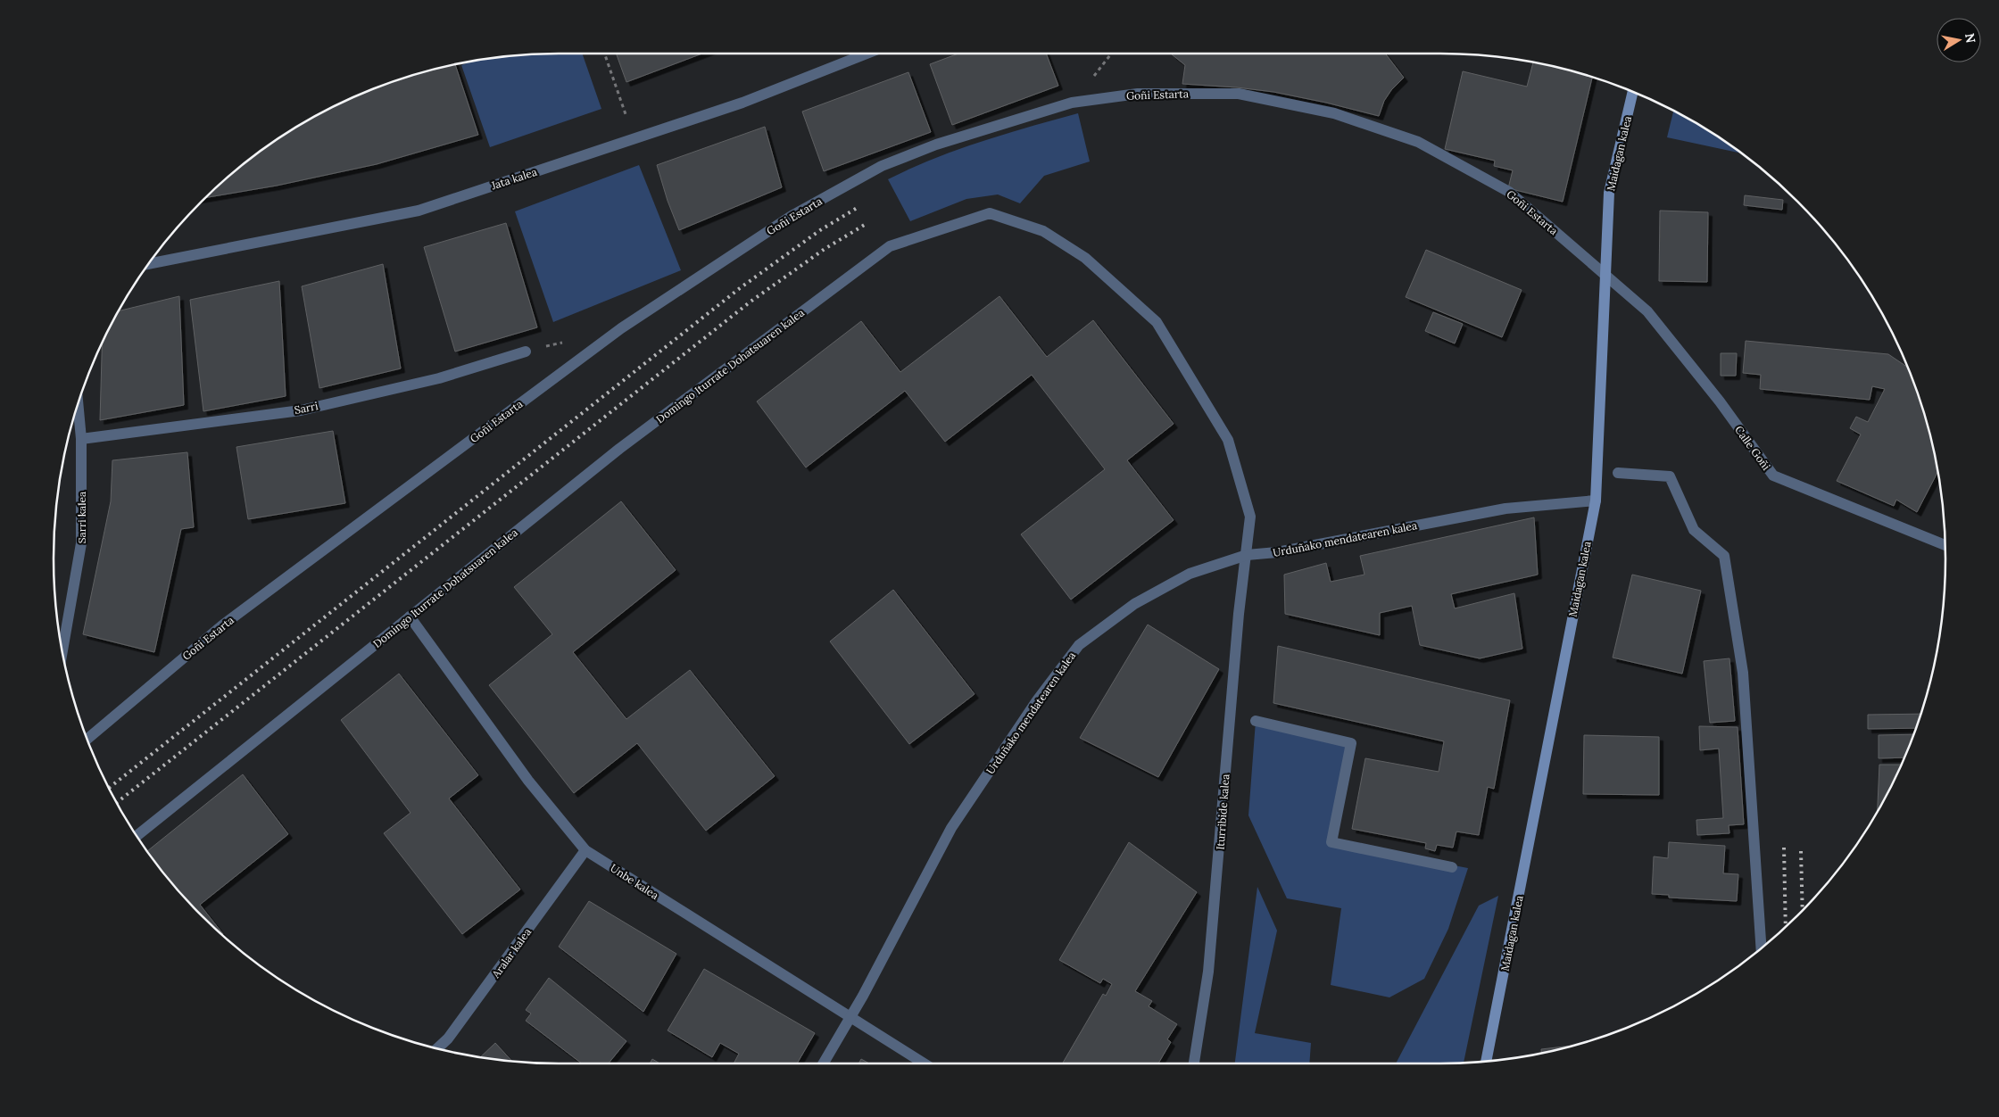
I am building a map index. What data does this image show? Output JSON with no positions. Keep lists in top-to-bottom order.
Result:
{
  "streets": {
    "street": [
      "Goñi Estarta",
      "Maidagan kalea",
      "Jata kalea",
      "Domingo Iturrate Dohatsuaren kalea",
      "Sarri",
      "Calle Goñi",
      "Sarri kalea",
      "Urduñako mendatearen kalea",
      "Iturribide kalea",
      "Unbe kalea",
      "Aralar kalea"
    ]
  },
  "crossings": [
    ["Goñi Estarta", "Maidagan kalea"],
    ["Goñi Estarta", "Calle Goñi"],
    ["Maidagan kalea", "Calle Goñi"],
    ["Maidagan kalea", "Urduñako mendatearen kalea"],
    ["Domingo Iturrate Dohatsuaren kalea", "Urduñako mendatearen kalea"],
    ["Domingo Iturrate Dohatsuaren kalea", "Iturribide kalea"],
    ["Domingo Iturrate Dohatsuaren kalea", "Unbe kalea"],
    ["Sarri", "Sarri kalea"],
    ["Urduñako mendatearen kalea", "Iturribide kalea"],
    ["Urduñako mendatearen kalea", "Unbe kalea"],
    ["Unbe kalea", "Aralar kalea"]
  ],
  "north": "right"
}
